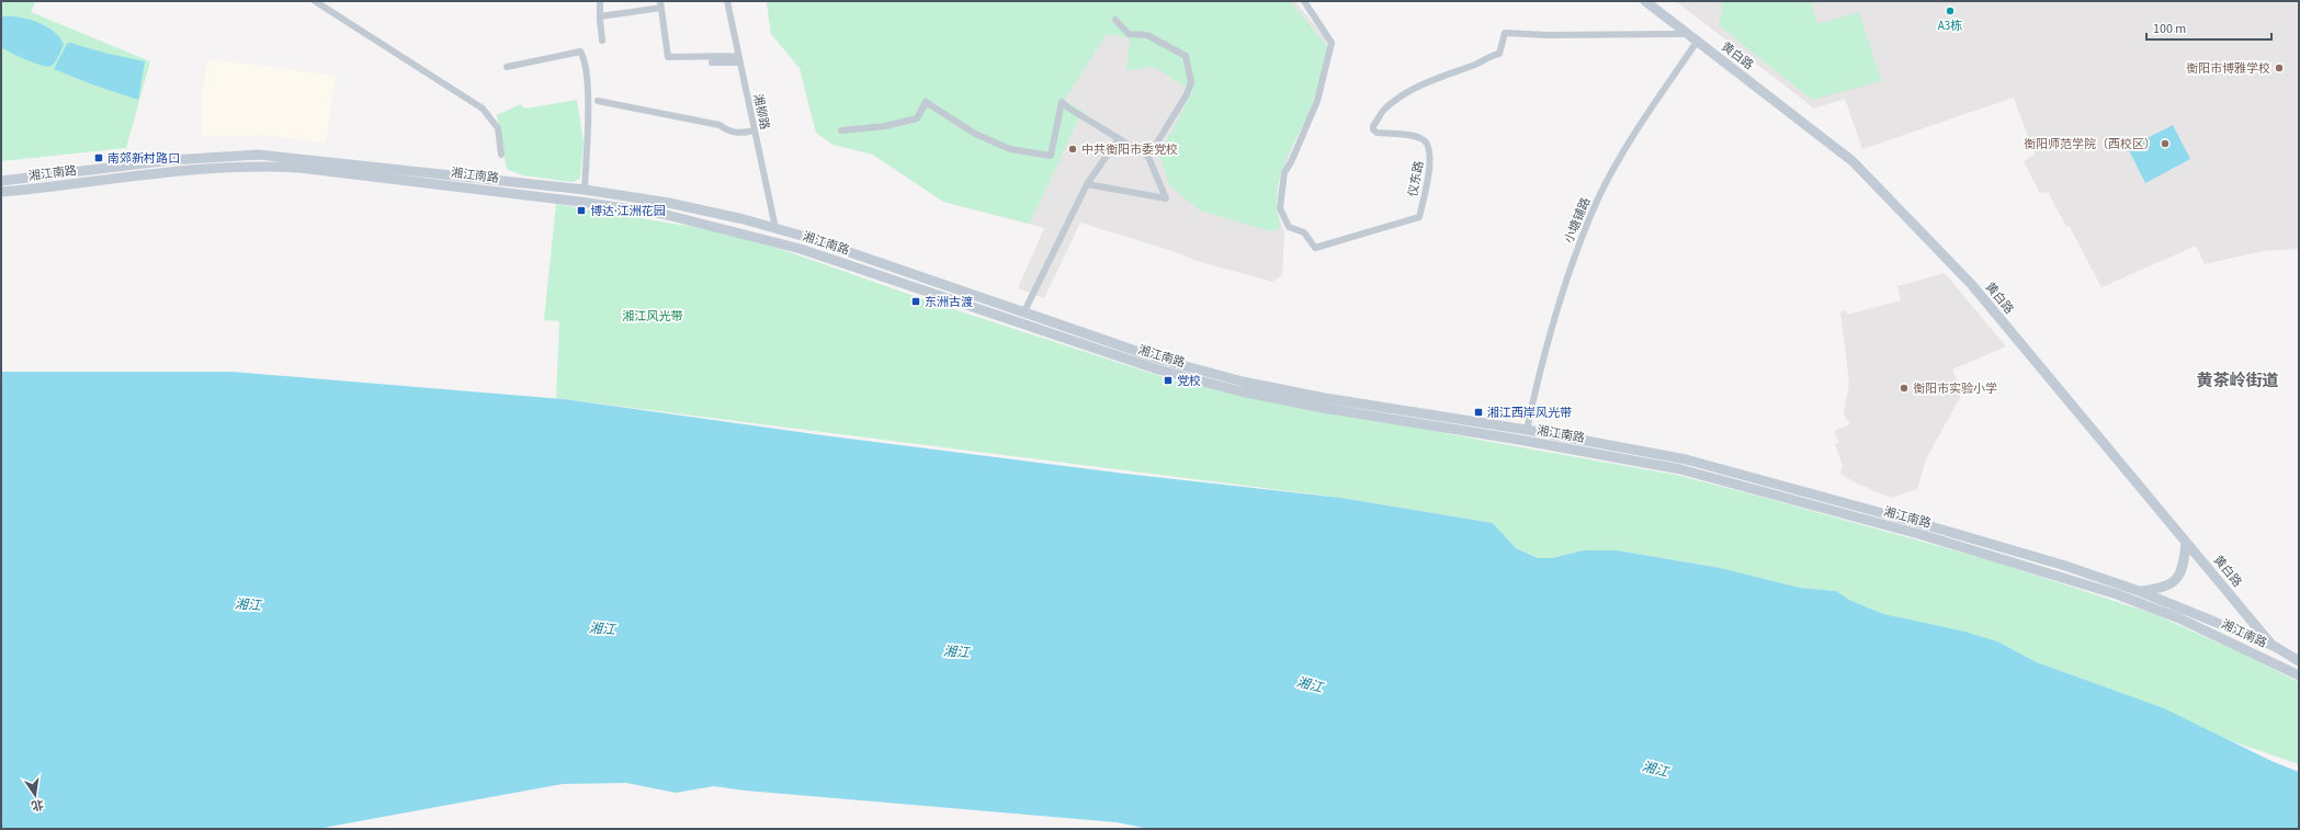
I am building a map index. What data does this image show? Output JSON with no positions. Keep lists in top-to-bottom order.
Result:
{
  "streets": {
    "main road": ["黄白路", "湘江南路"],
    "street": ["湘柳路", "仪东路", "小塘铺路"]
  },
  "crossings": [
    ["黄白路", "湘江南路"],
    ["黄白路", "仪东路"],
    ["黄白路", "小塘铺路"],
    ["湘柳路", "湘江南路"],
    ["湘江南路", "小塘铺路"]
  ],
  "districts": ["黄茶岭街道"],
  "water": ["湘江"],
  "parks": ["湘江风光带"],
  "places": {
    "other": [
      "A3栋",
      "衡阳市博雅学校",
      "衡阳师范学院（西校区）",
      "中共衡阳市委党校",
      "衡阳市实验小学"
    ],
    "transit": [
      "南郊新村路口",
      "博达·江洲花园",
      "东洲古渡",
      "党校",
      "湘江西岸风光带"
    ]
  },
  "scale_bar": "100 m",
  "north": "bottom"
}
